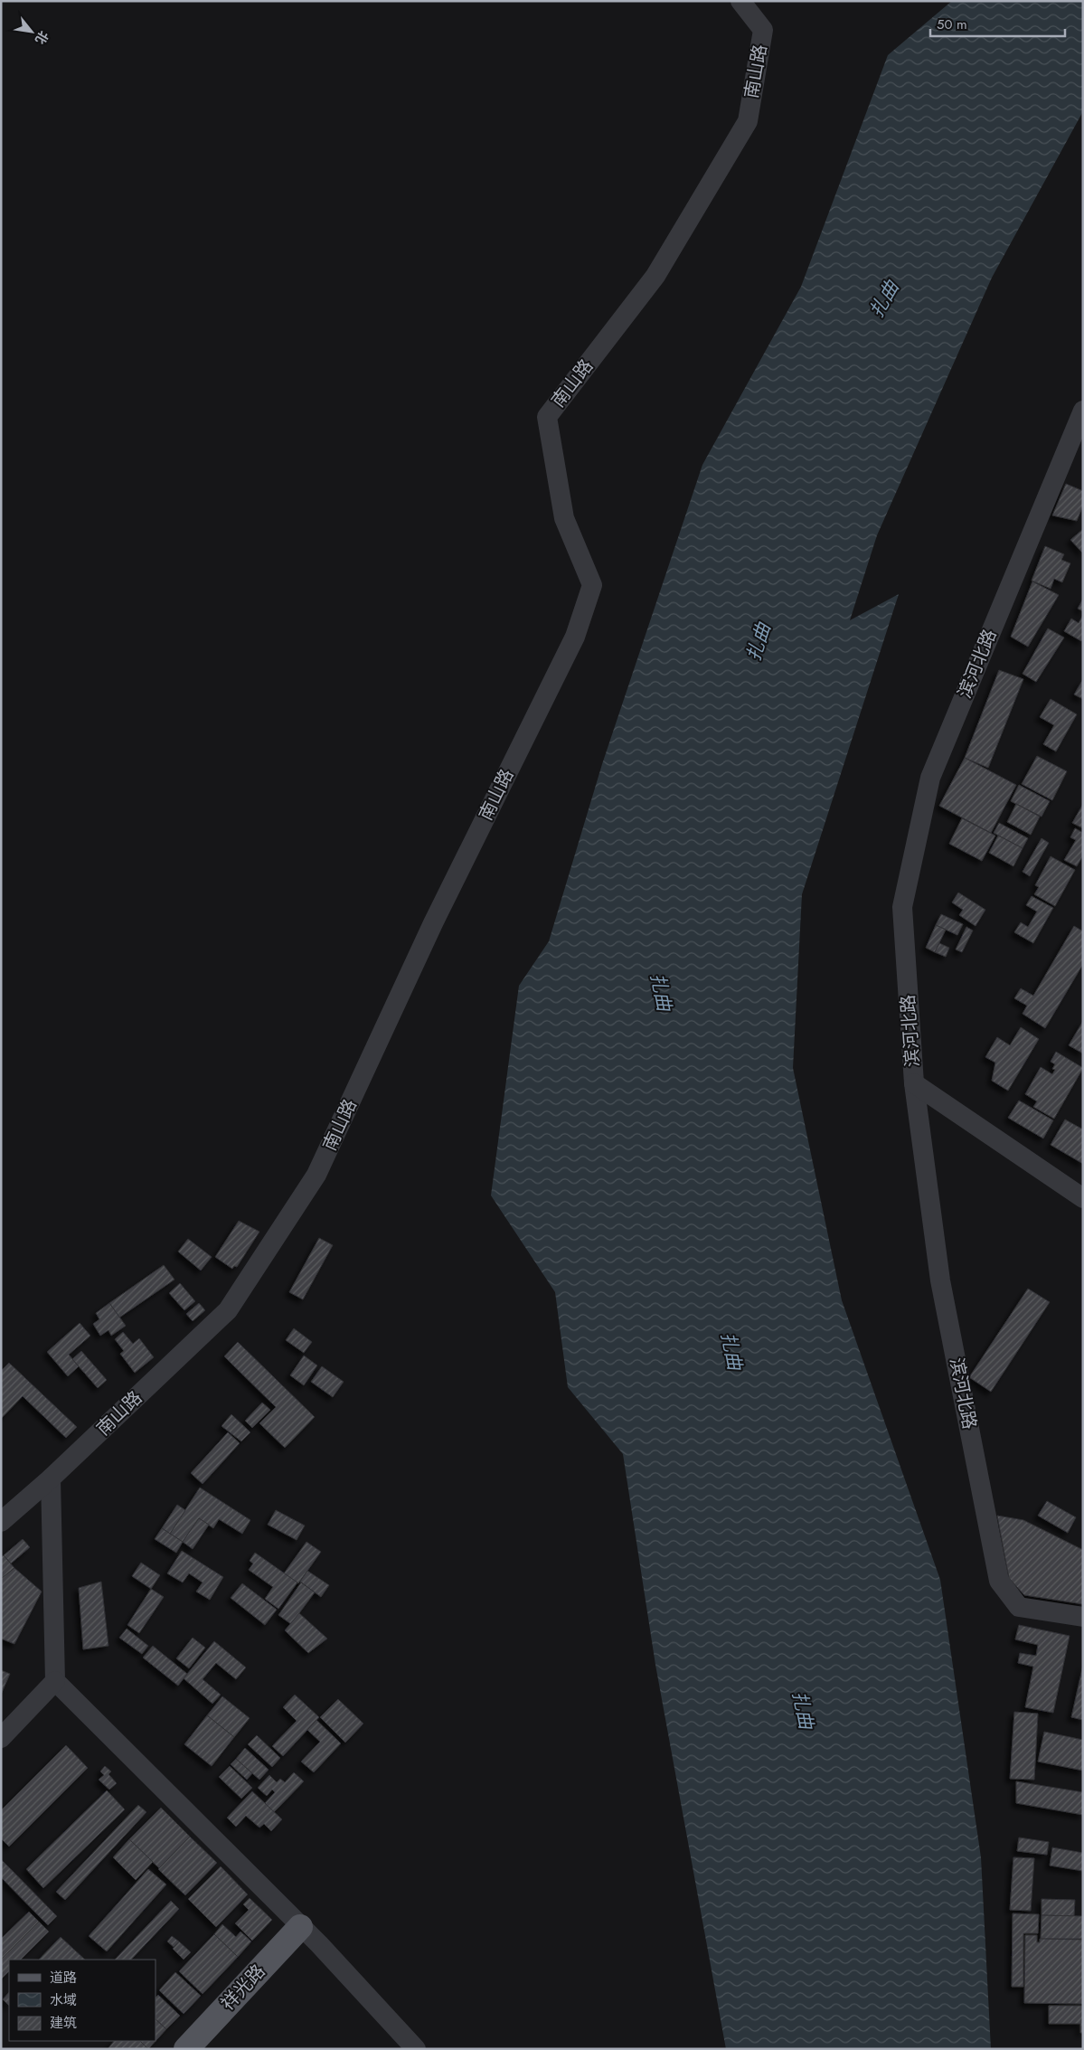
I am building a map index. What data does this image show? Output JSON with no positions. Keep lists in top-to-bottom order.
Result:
{
  "streets": {
    "main road": ["祥光路"],
    "street": ["南山路", "滨河北路"]
  },
  "water": ["扎曲"],
  "legend": ["道路", "水域", "建筑"],
  "scale_bar": "50 m",
  "north": "bottom right"
}
